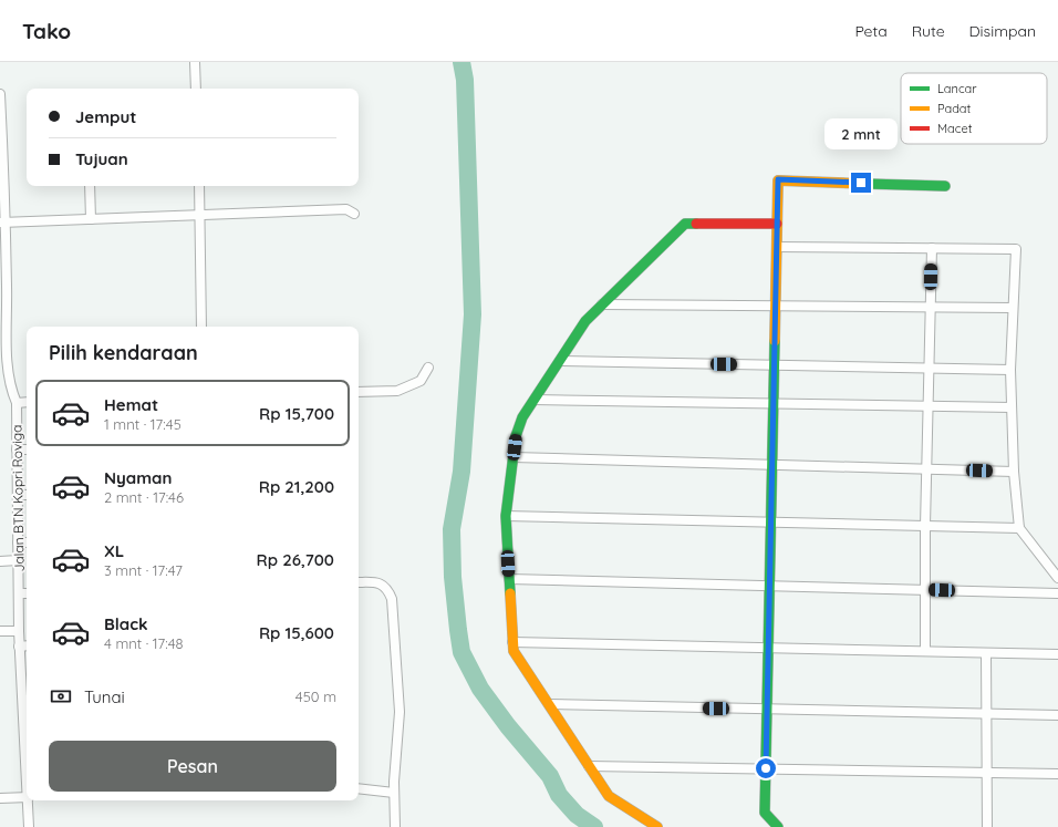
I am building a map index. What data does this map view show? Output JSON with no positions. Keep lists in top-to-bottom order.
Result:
{
  "streets": {
    "street": ["Jalan BTN Kopri Roviga"]
  },
  "legend": ["Lancar", "Padat", "Macet"],
  "page": {
    "header": "Tako",
    "nav": ["Peta", "Rute", "Disimpan"],
    "banner": ["Jemput", "Tujuan"],
    "bubble": "2 mnt",
    "heading": "Pilih kendaraan",
    "list": [
      {
        "name": "Hemat",
        "note": "1 mnt · 17:45",
        "value": "Rp 15,700"
      },
      {
        "name": "Nyaman",
        "note": "2 mnt · 17:46",
        "value": "Rp 21,200"
      },
      {
        "name": "XL",
        "note": "3 mnt · 17:47",
        "value": "Rp 26,700"
      },
      {
        "name": "Black",
        "note": "4 mnt · 17:48",
        "value": "Rp 15,600"
      }
    ],
    "pay": ["Tunai", "450 m"],
    "buttons": "Pesan"
  }
}
